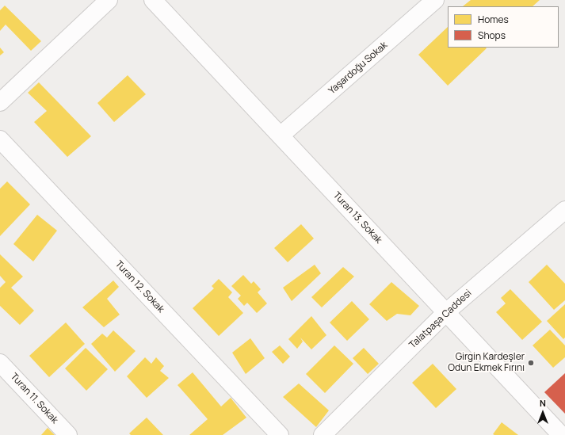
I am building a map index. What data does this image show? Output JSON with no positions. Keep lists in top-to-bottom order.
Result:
{
  "streets": {
    "street": [
      "Yaşardoğu Sokak",
      "Turan 13. Sokak",
      "Turan 12. Sokak",
      "Talatpaşa Caddesi",
      "Turan 11. Sokak"
    ]
  },
  "crossings": [
    ["Yaşardoğu Sokak", "Turan 13. Sokak"],
    ["Turan 13. Sokak", "Talatpaşa Caddesi"]
  ],
  "places": ["Girgin Kardeşler Odun Ekmek Fırını"],
  "legend": ["Homes", "Shops"],
  "north": "top"
}
